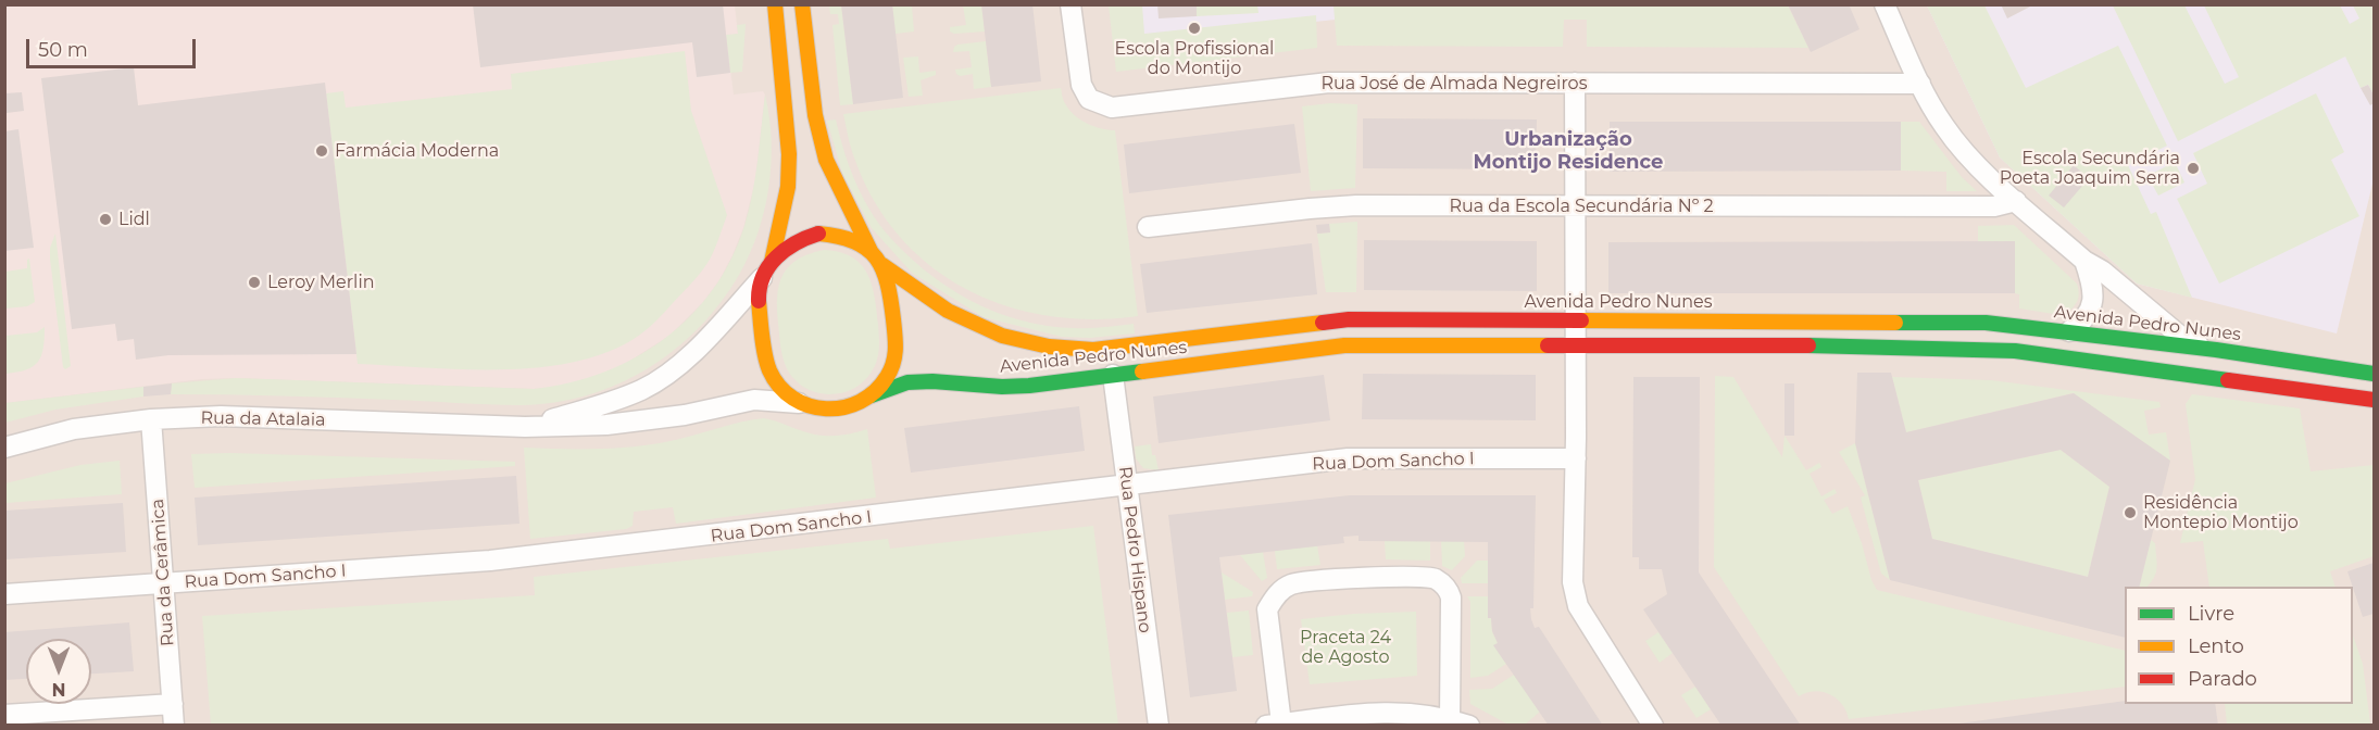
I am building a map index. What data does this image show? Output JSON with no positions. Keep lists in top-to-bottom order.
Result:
{
  "streets": {
    "street": [
      "Rua José de Almada Negreiros",
      "Rua da Escola Secundária Nº 2",
      "Avenida Pedro Nunes",
      "Rua da Atalaia",
      "Rua Dom Sancho I",
      "Rua Pedro Hispano",
      "Rua da Cerâmica"
    ]
  },
  "crossings": [
    ["Avenida Pedro Nunes", "Rua da Atalaia"],
    ["Avenida Pedro Nunes", "Rua Pedro Hispano"],
    ["Rua da Atalaia", "Rua da Cerâmica"],
    ["Rua Dom Sancho I", "Rua Pedro Hispano"],
    ["Rua Dom Sancho I", "Rua da Cerâmica"]
  ],
  "districts": ["Urbanização Montijo Residence"],
  "parks": ["Praceta 24 de Agosto"],
  "places": [
    "Escola Profissional do Montijo",
    "Farmácia Moderna",
    "Escola Secundária Poeta Joaquim Serra",
    "Lidl",
    "Leroy Merlin",
    "Residência Montepio Montijo"
  ],
  "legend": ["Livre", "Lento", "Parado"],
  "scale_bar": "50 m",
  "north": "bottom"
}
